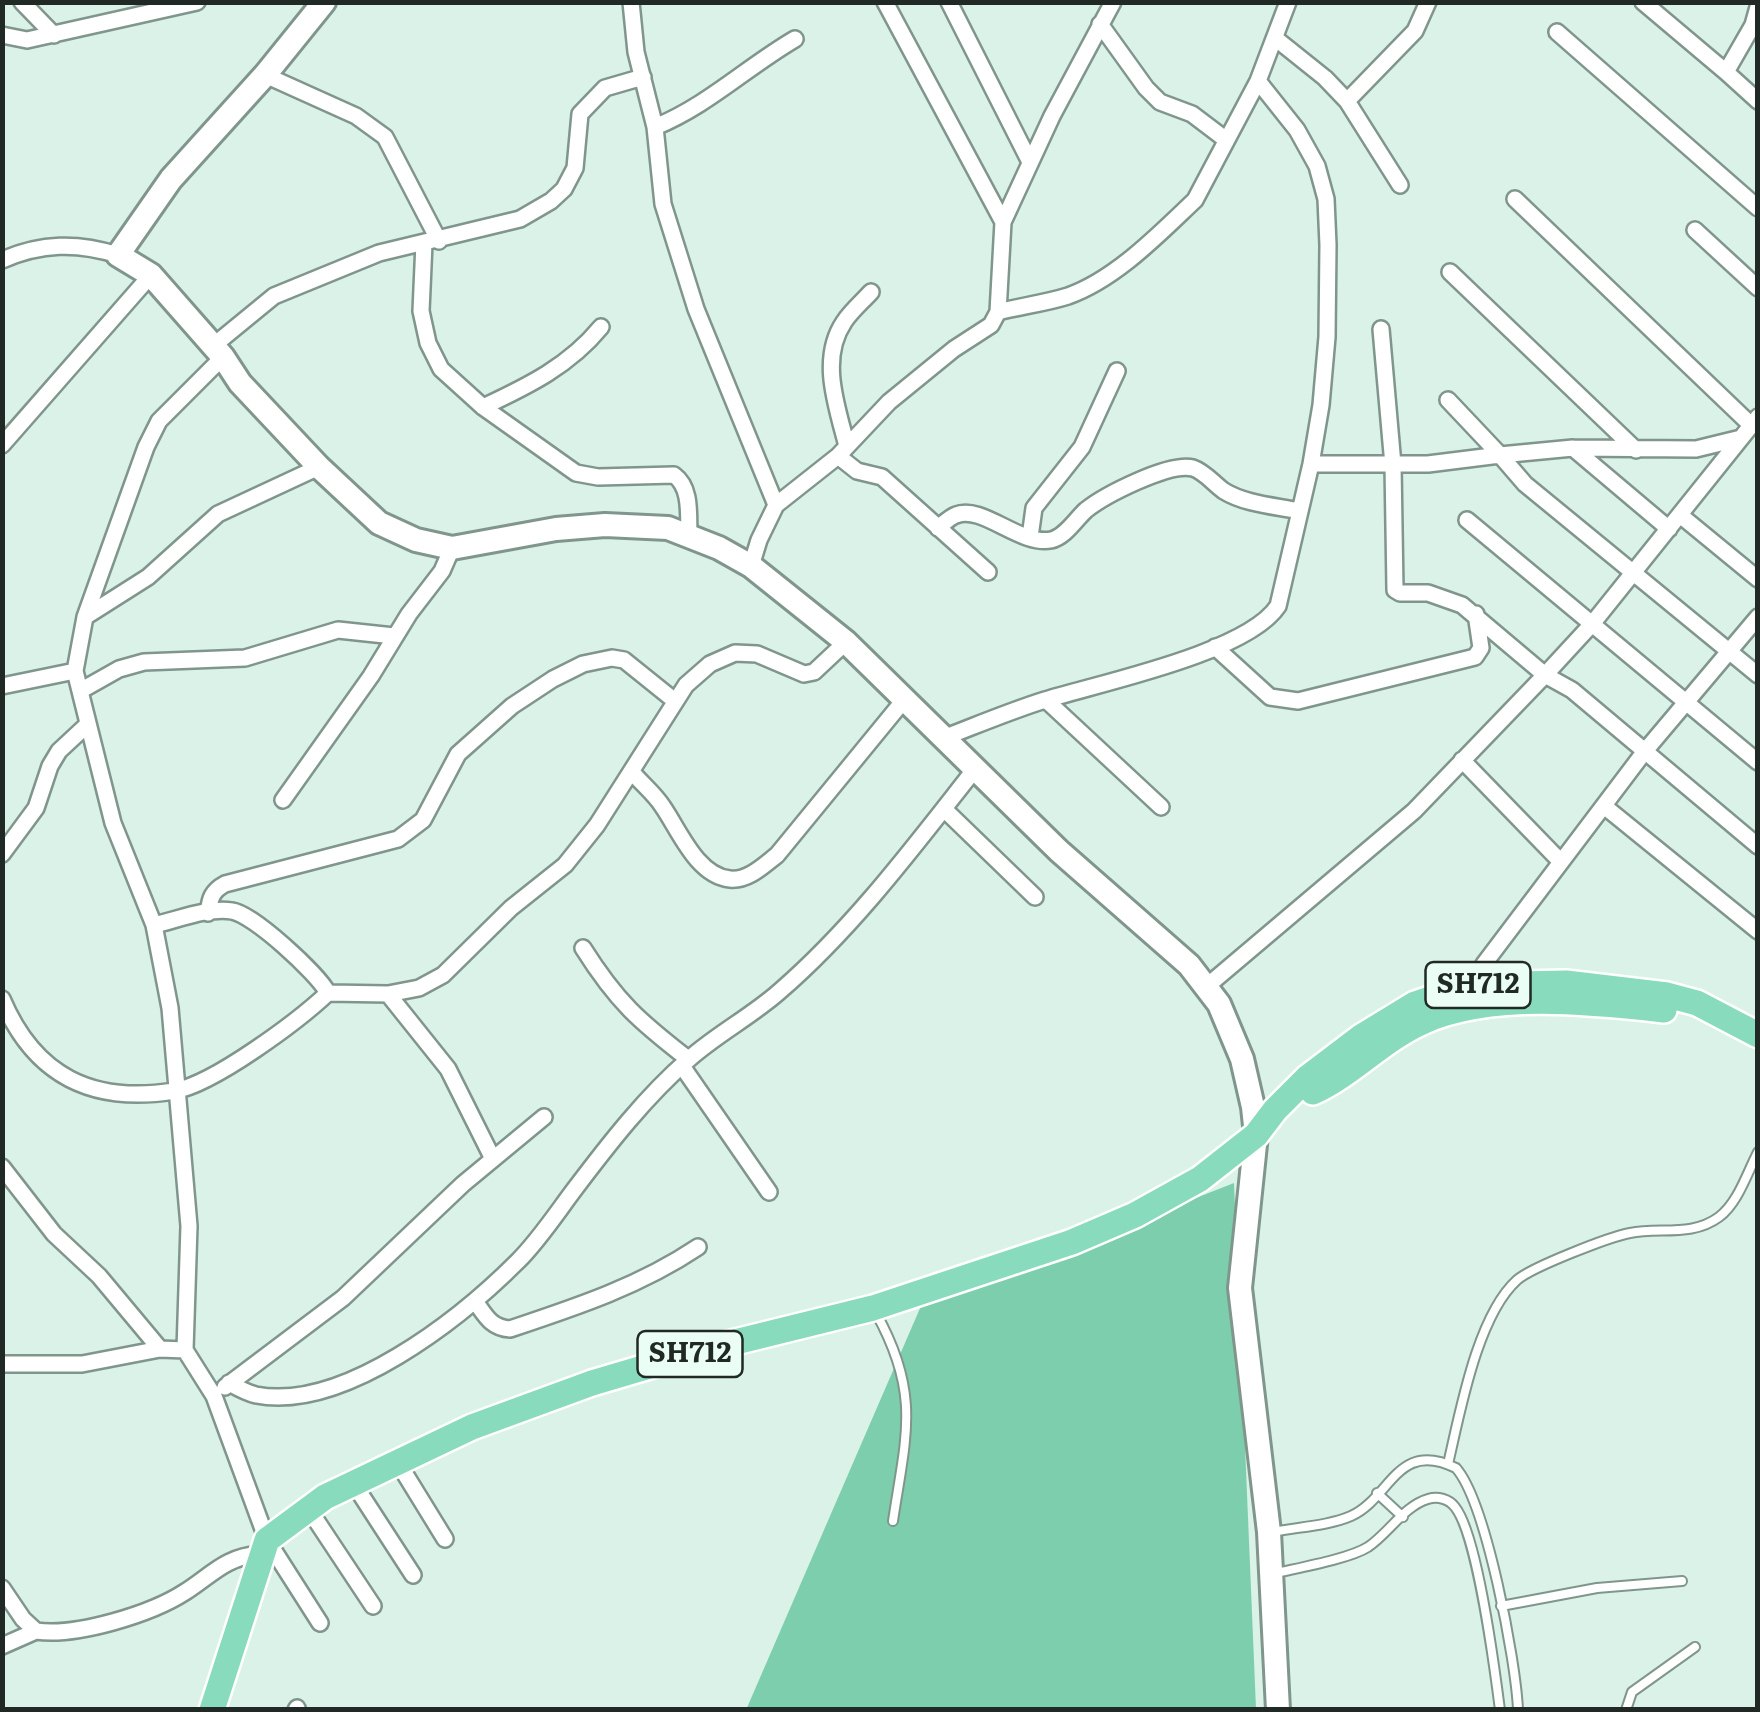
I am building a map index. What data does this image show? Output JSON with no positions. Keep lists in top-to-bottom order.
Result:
{
  "streets": {
    "main road": ["SH712"]
  }
}
